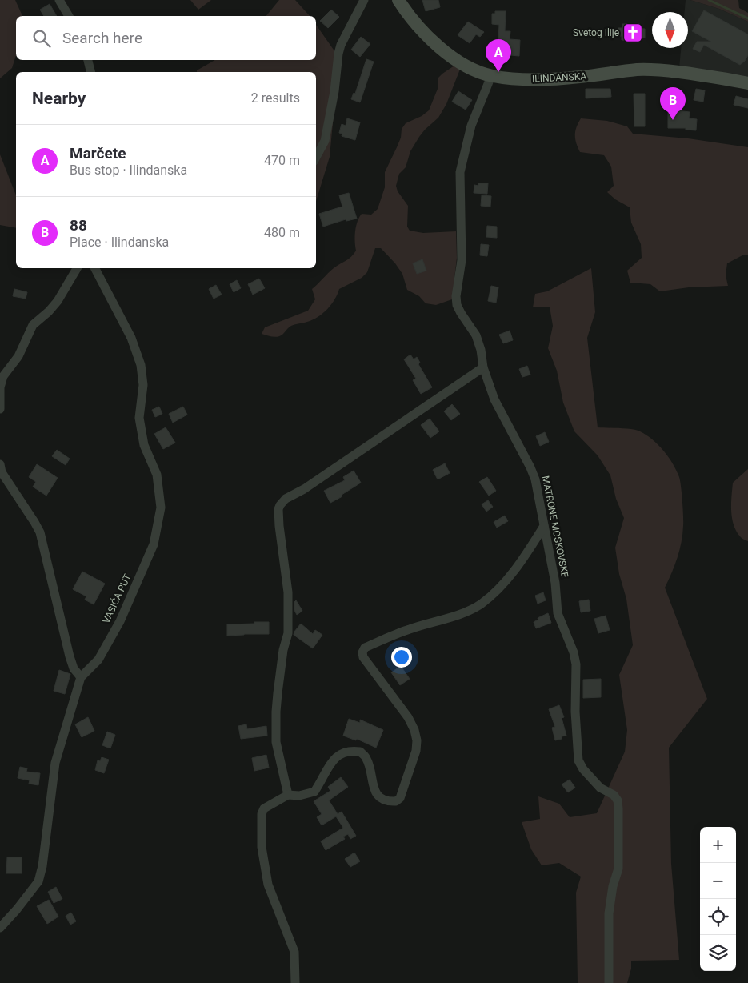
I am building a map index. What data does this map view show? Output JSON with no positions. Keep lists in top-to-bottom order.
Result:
{
  "streets": {
    "street": ["ILINDANSKA", "MATRONE MOSKOVSKE", "VASIĆA PUT"]
  },
  "crossings": [
    ["ILINDANSKA", "MATRONE MOSKOVSKE"]
  ],
  "places": {
    "church": ["Svetog Ilije"]
  },
  "north": "bottom",
  "page": {
    "search": "Search here",
    "pins": ["A", "B"],
    "heading": ["Nearby", "2 results"],
    "list": [
      {
        "mark": "A",
        "name": "Marčete",
        "note": "Bus stop · Ilindanska",
        "value": "470 m"
      },
      {
        "mark": "B",
        "name": "88",
        "note": "Place · Ilindanska",
        "value": "480 m"
      }
    ],
    "map_buttons": ["+", "−"]
  }
}
